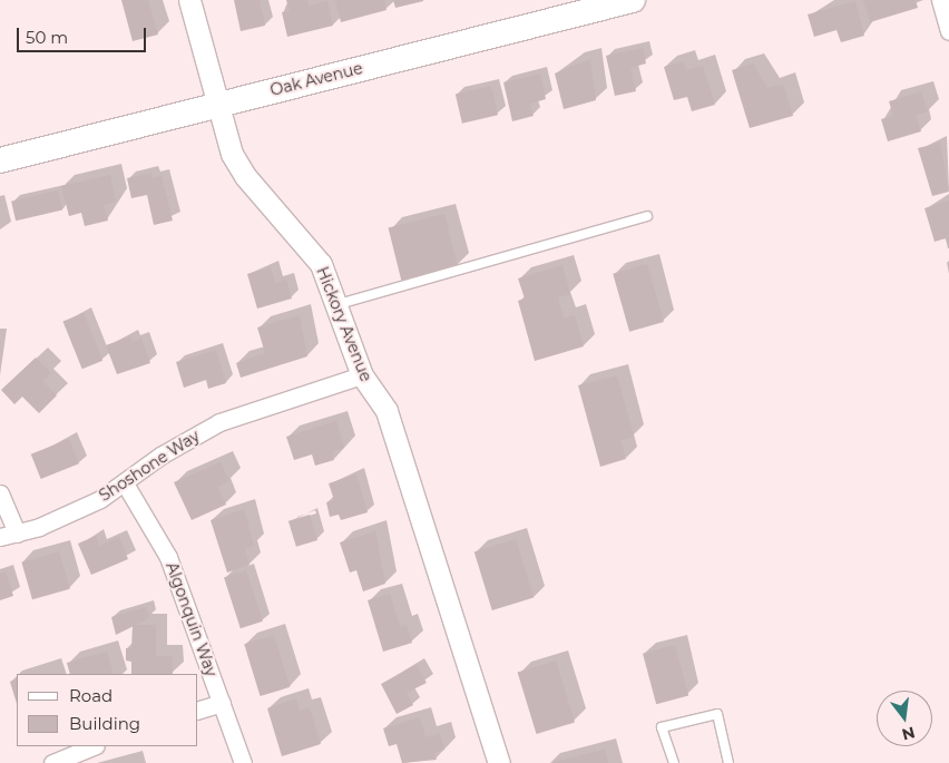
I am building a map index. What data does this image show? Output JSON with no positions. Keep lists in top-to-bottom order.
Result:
{
  "streets": {
    "main road": ["Oak Avenue"],
    "street": ["Hickory Avenue", "Shoshone Way", "Algonquin Way"]
  },
  "crossings": [
    ["Oak Avenue", "Hickory Avenue"],
    ["Hickory Avenue", "Shoshone Way"],
    ["Shoshone Way", "Algonquin Way"]
  ],
  "legend": ["Road", "Building"],
  "scale_bar": "50 m",
  "north": "bottom"
}
